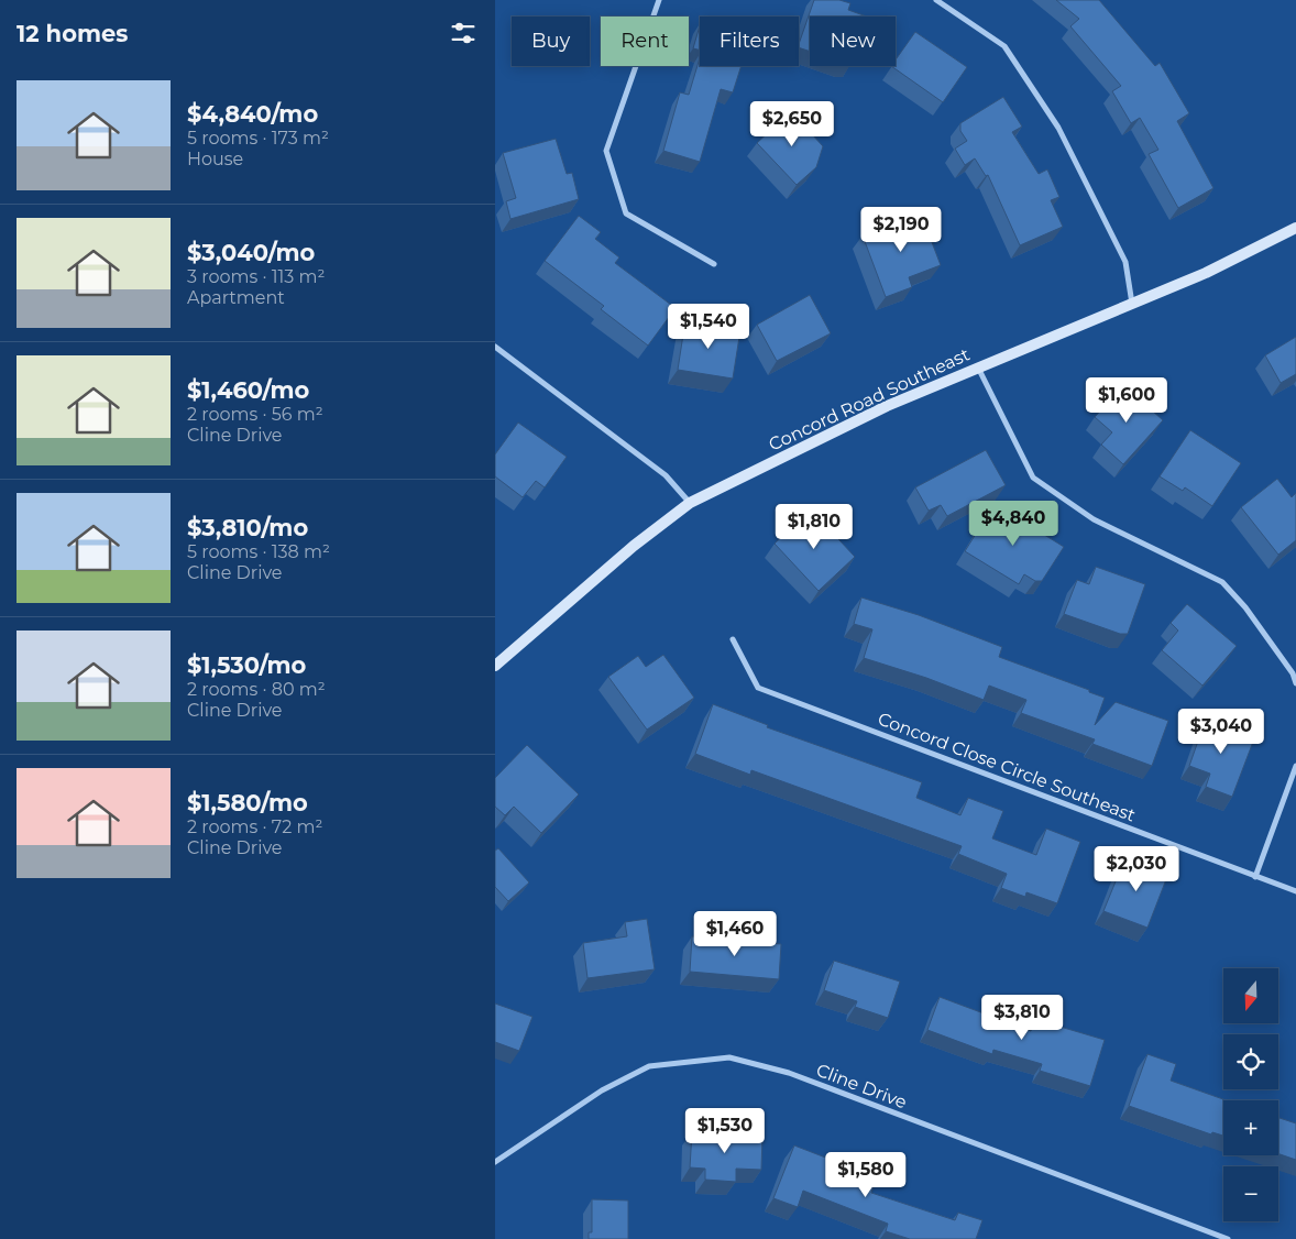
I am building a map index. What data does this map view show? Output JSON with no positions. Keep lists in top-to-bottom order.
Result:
{
  "streets": {
    "street": ["Concord Road Southeast", "Concord Close Circle Southeast", "Cline Drive"]
  },
  "north": "bottom",
  "page": {
    "heading": "12 homes",
    "chip": [
      "Buy",
      "Rent",
      "Filters",
      "New"
    ],
    "list": [
      {
        "name": "$4,840/mo",
        "note": "5 rooms · 173 m² · House"
      },
      {
        "name": "$3,040/mo",
        "note": "3 rooms · 113 m² · Apartment"
      },
      {
        "name": "$1,460/mo",
        "note": "2 rooms · 56 m² · Cline Drive"
      },
      {
        "name": "$3,810/mo",
        "note": "5 rooms · 138 m² · Cline Drive"
      },
      {
        "name": "$1,530/mo",
        "note": "2 rooms · 80 m² · Cline Drive"
      },
      {
        "name": "$1,580/mo",
        "note": "2 rooms · 72 m² · Cline Drive"
      }
    ],
    "price": [
      "$2,650",
      "$2,190",
      "$1,540",
      "$1,600",
      "$4,840",
      "$1,810",
      "$3,040",
      "$2,030",
      "$1,460",
      "$3,810",
      "$1,530",
      "$1,580"
    ],
    "map_buttons": ["+", "−"]
  }
}
